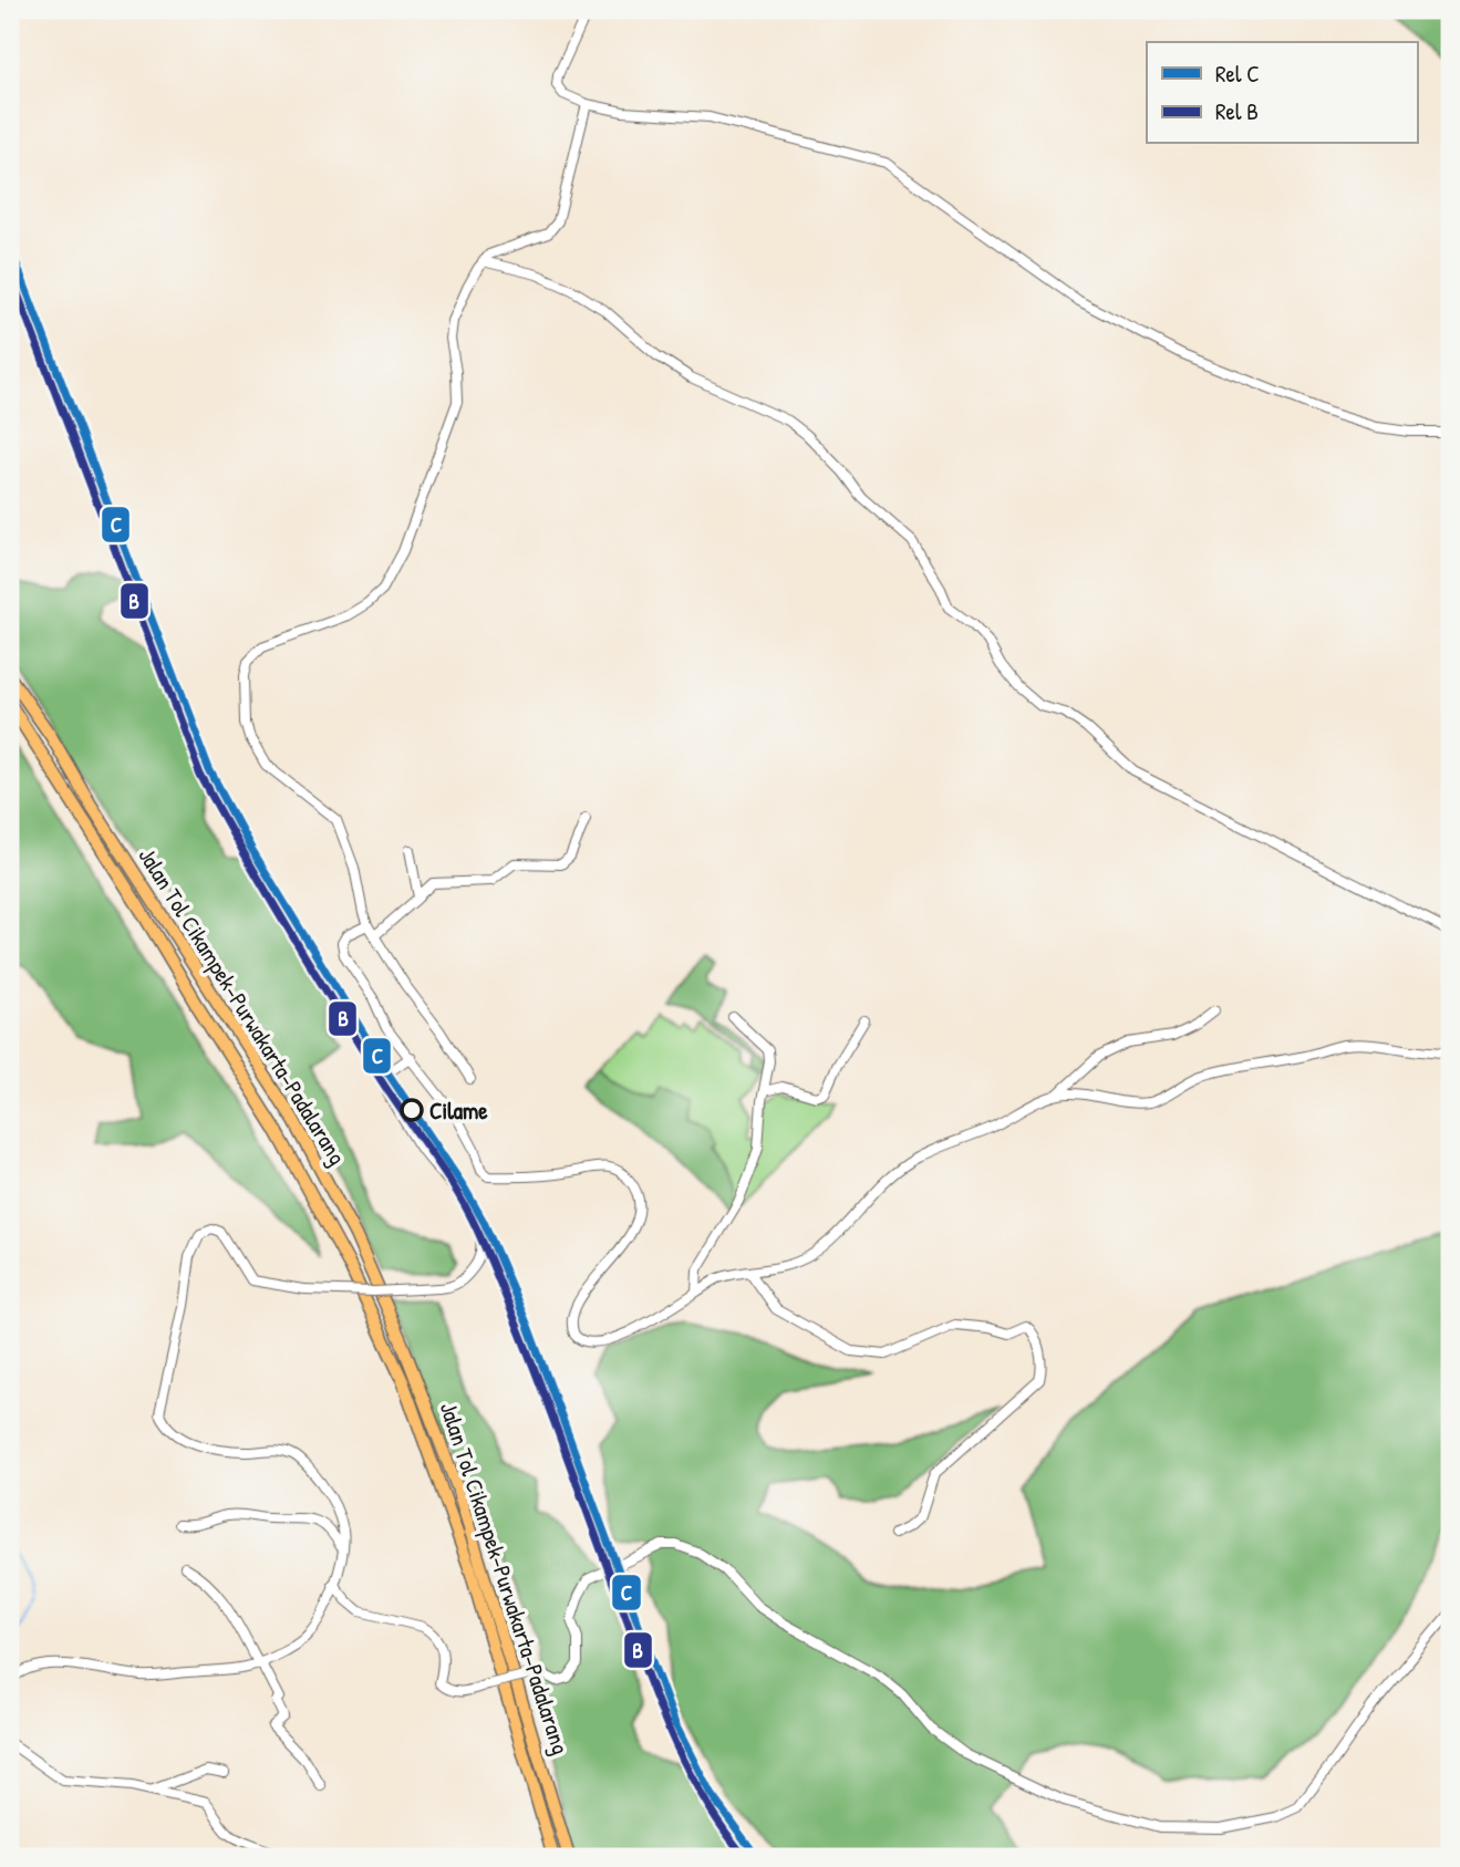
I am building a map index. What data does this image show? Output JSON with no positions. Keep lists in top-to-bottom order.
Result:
{
  "streets": {
    "highway": ["Jalan Tol Cikampek–Purwakarta–Padalarang"]
  },
  "places": ["Cilame"],
  "lines": ["rail line C", "rail line B"],
  "legend": ["Rel C", "Rel B"]
}
